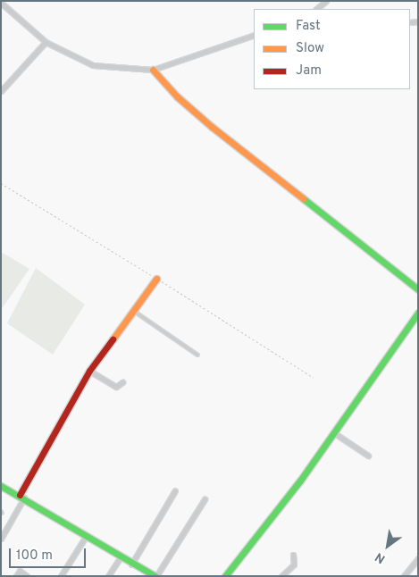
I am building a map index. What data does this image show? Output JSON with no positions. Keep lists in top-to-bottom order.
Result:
{
  "legend": ["Fast", "Slow", "Jam"],
  "scale_bar": "100 m",
  "north": "bottom left"
}
